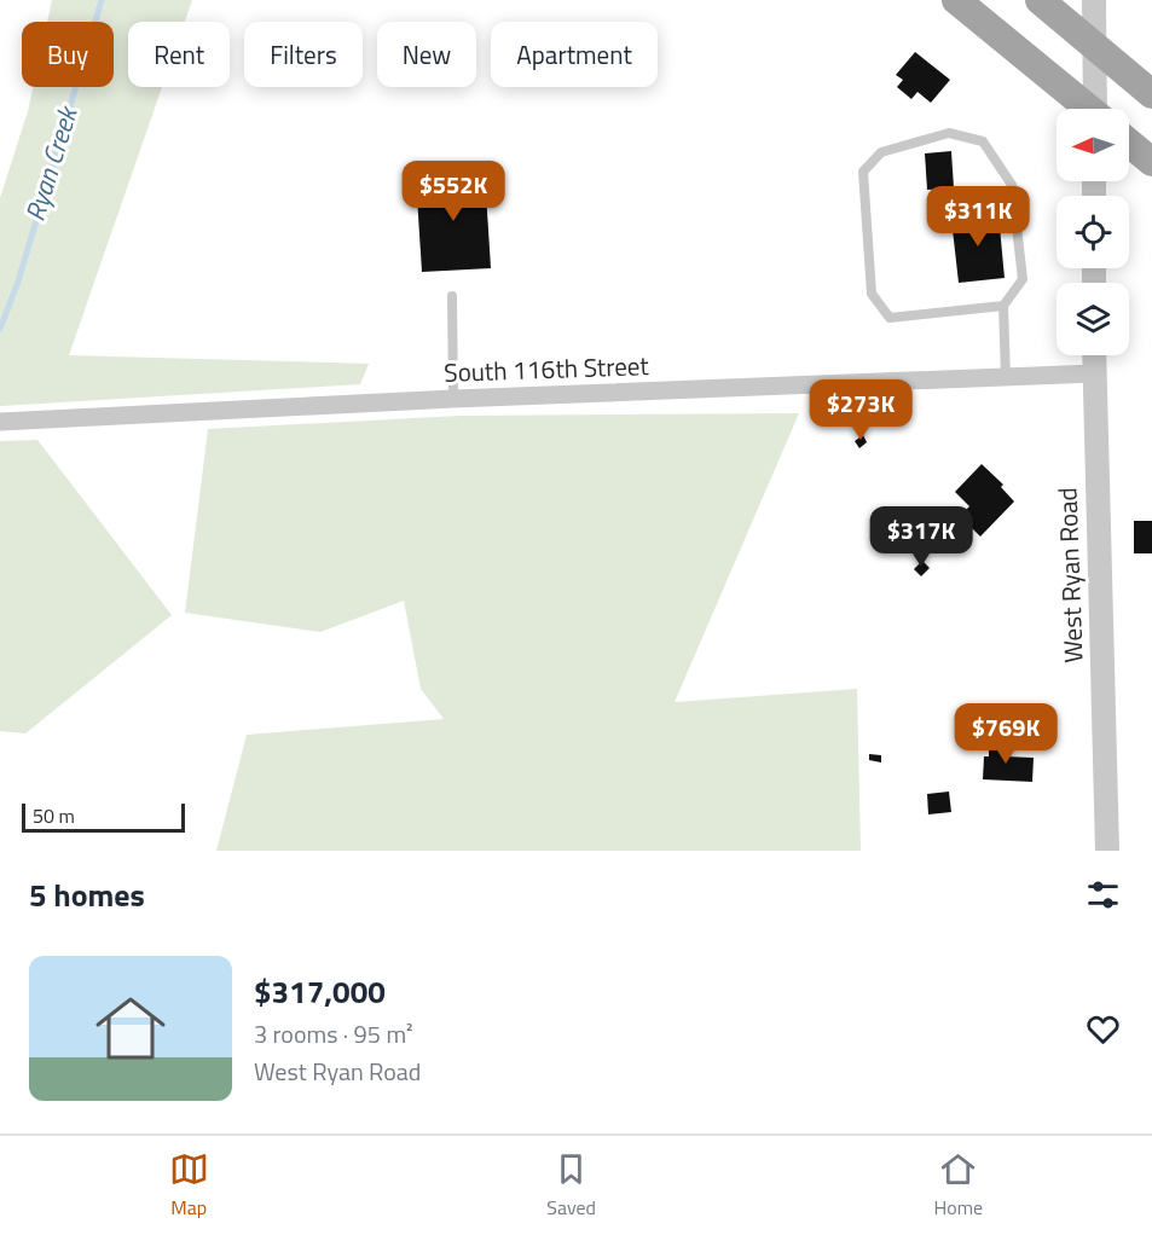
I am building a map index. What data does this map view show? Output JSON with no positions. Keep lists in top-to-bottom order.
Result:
{
  "streets": {
    "street": ["South 116th Street", "West Ryan Road"]
  },
  "crossings": [
    ["South 116th Street", "West Ryan Road"]
  ],
  "water": ["Ryan Creek"],
  "scale_bar": "50 m",
  "north": "left",
  "page": {
    "chip": [
      "Buy",
      "Rent",
      "Filters",
      "New",
      "Apartment"
    ],
    "price": [
      "$552K",
      "$311K",
      "$273K",
      "$317K",
      "$769K"
    ],
    "scale": "50 m",
    "heading": "5 homes",
    "list": [
      {
        "name": "$317,000",
        "note": "3 rooms · 95 m² · West Ryan Road"
      }
    ],
    "tabs": ["Map", "Saved", "Home"]
  }
}
